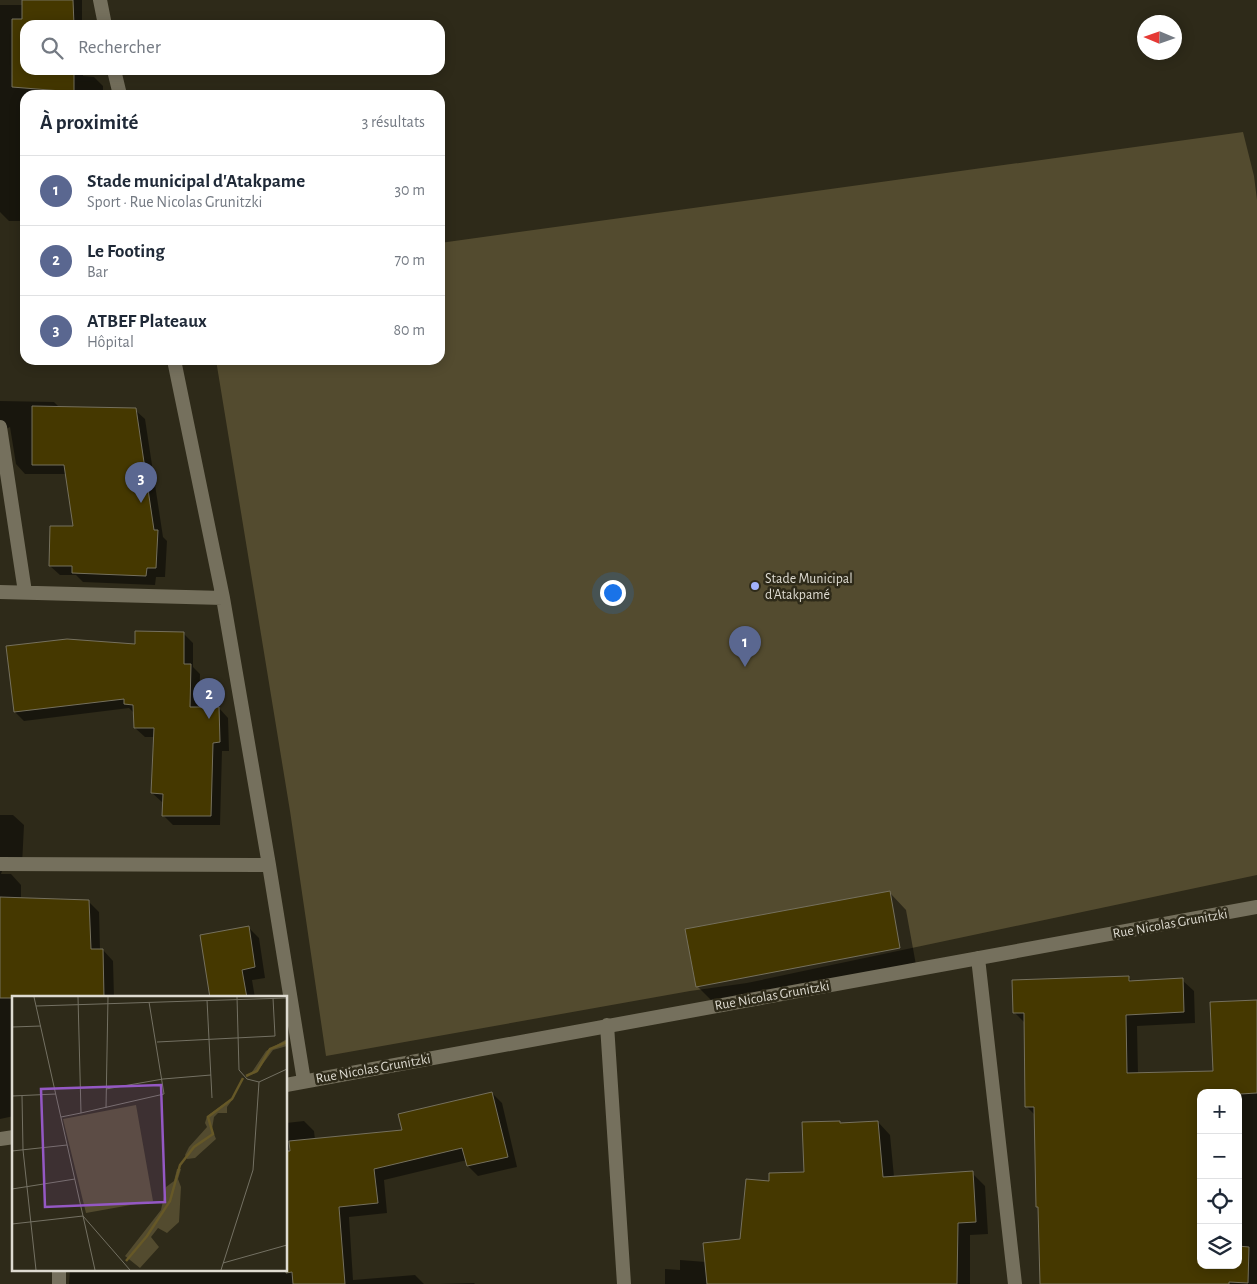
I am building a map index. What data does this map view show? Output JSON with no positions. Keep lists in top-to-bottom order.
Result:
{
  "streets": {
    "street": ["Rue Nicolas Grunitzki"]
  },
  "places": ["Stade Municipal d'Atakpamé"],
  "north": "left",
  "page": {
    "search": "Rechercher",
    "heading": ["À proximité", "3 résultats"],
    "list": [
      {
        "mark": "1",
        "name": "Stade municipal d'Atakpame",
        "note": "Sport · Rue Nicolas Grunitzki",
        "value": "30 m"
      },
      {
        "mark": "2",
        "name": "Le Footing",
        "note": "Bar",
        "value": "70 m"
      },
      {
        "mark": "3",
        "name": "ATBEF Plateaux",
        "note": "Hôpital",
        "value": "80 m"
      }
    ],
    "pins": ["3", "1", "2"],
    "map_buttons": ["+", "−"]
  }
}
